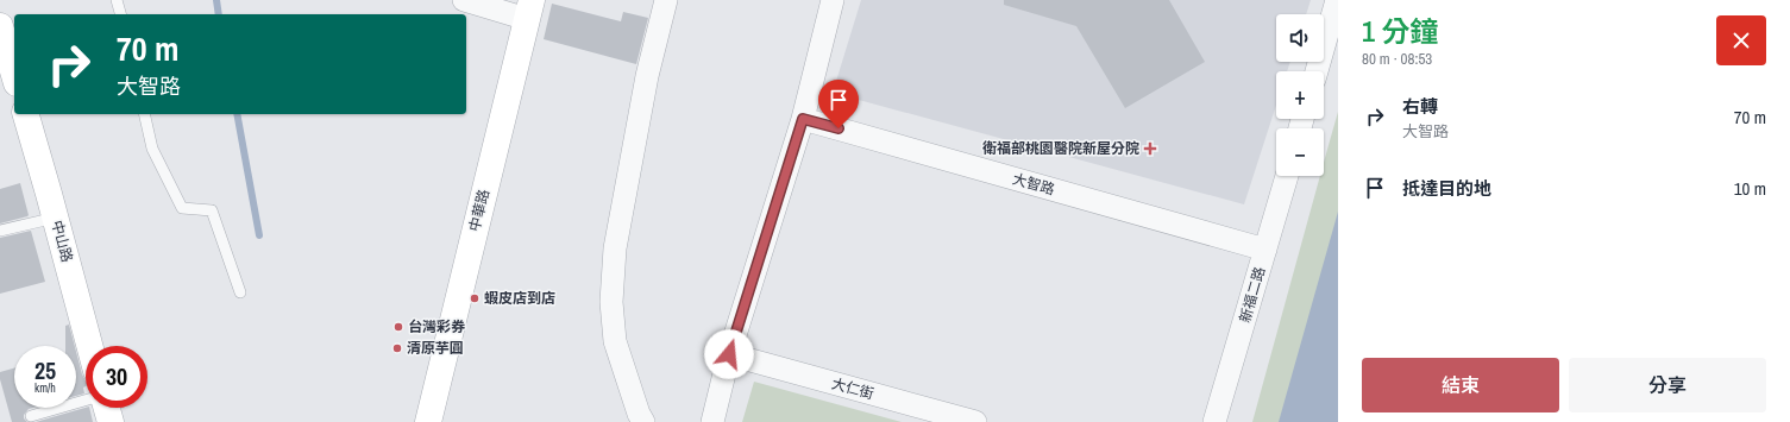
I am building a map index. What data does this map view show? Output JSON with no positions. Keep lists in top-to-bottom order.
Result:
{
  "streets": {
    "main road": ["中華路", "中山路"],
    "street": ["大智路", "新福二路", "大仁街"]
  },
  "crossings": [
    ["大智路", "新福二路"]
  ],
  "places": {
    "health": ["衛福部桃園醫院新屋分院"],
    "other": ["蝦皮店到店", "台灣彩券", "清原芋圓"]
  },
  "page": {
    "heading": ["1 分鐘", "80 m · 08:53"],
    "map_buttons": ["+", "−"],
    "turn": ["70 m", "大智路"],
    "list": [
      {
        "name": "右轉",
        "note": "大智路",
        "value": "70 m"
      },
      {
        "name": "抵達目的地",
        "value": "10 m"
      }
    ],
    "speed": "25 km/h",
    "limit": "30",
    "buttons": ["結束", "分享"]
  }
}
